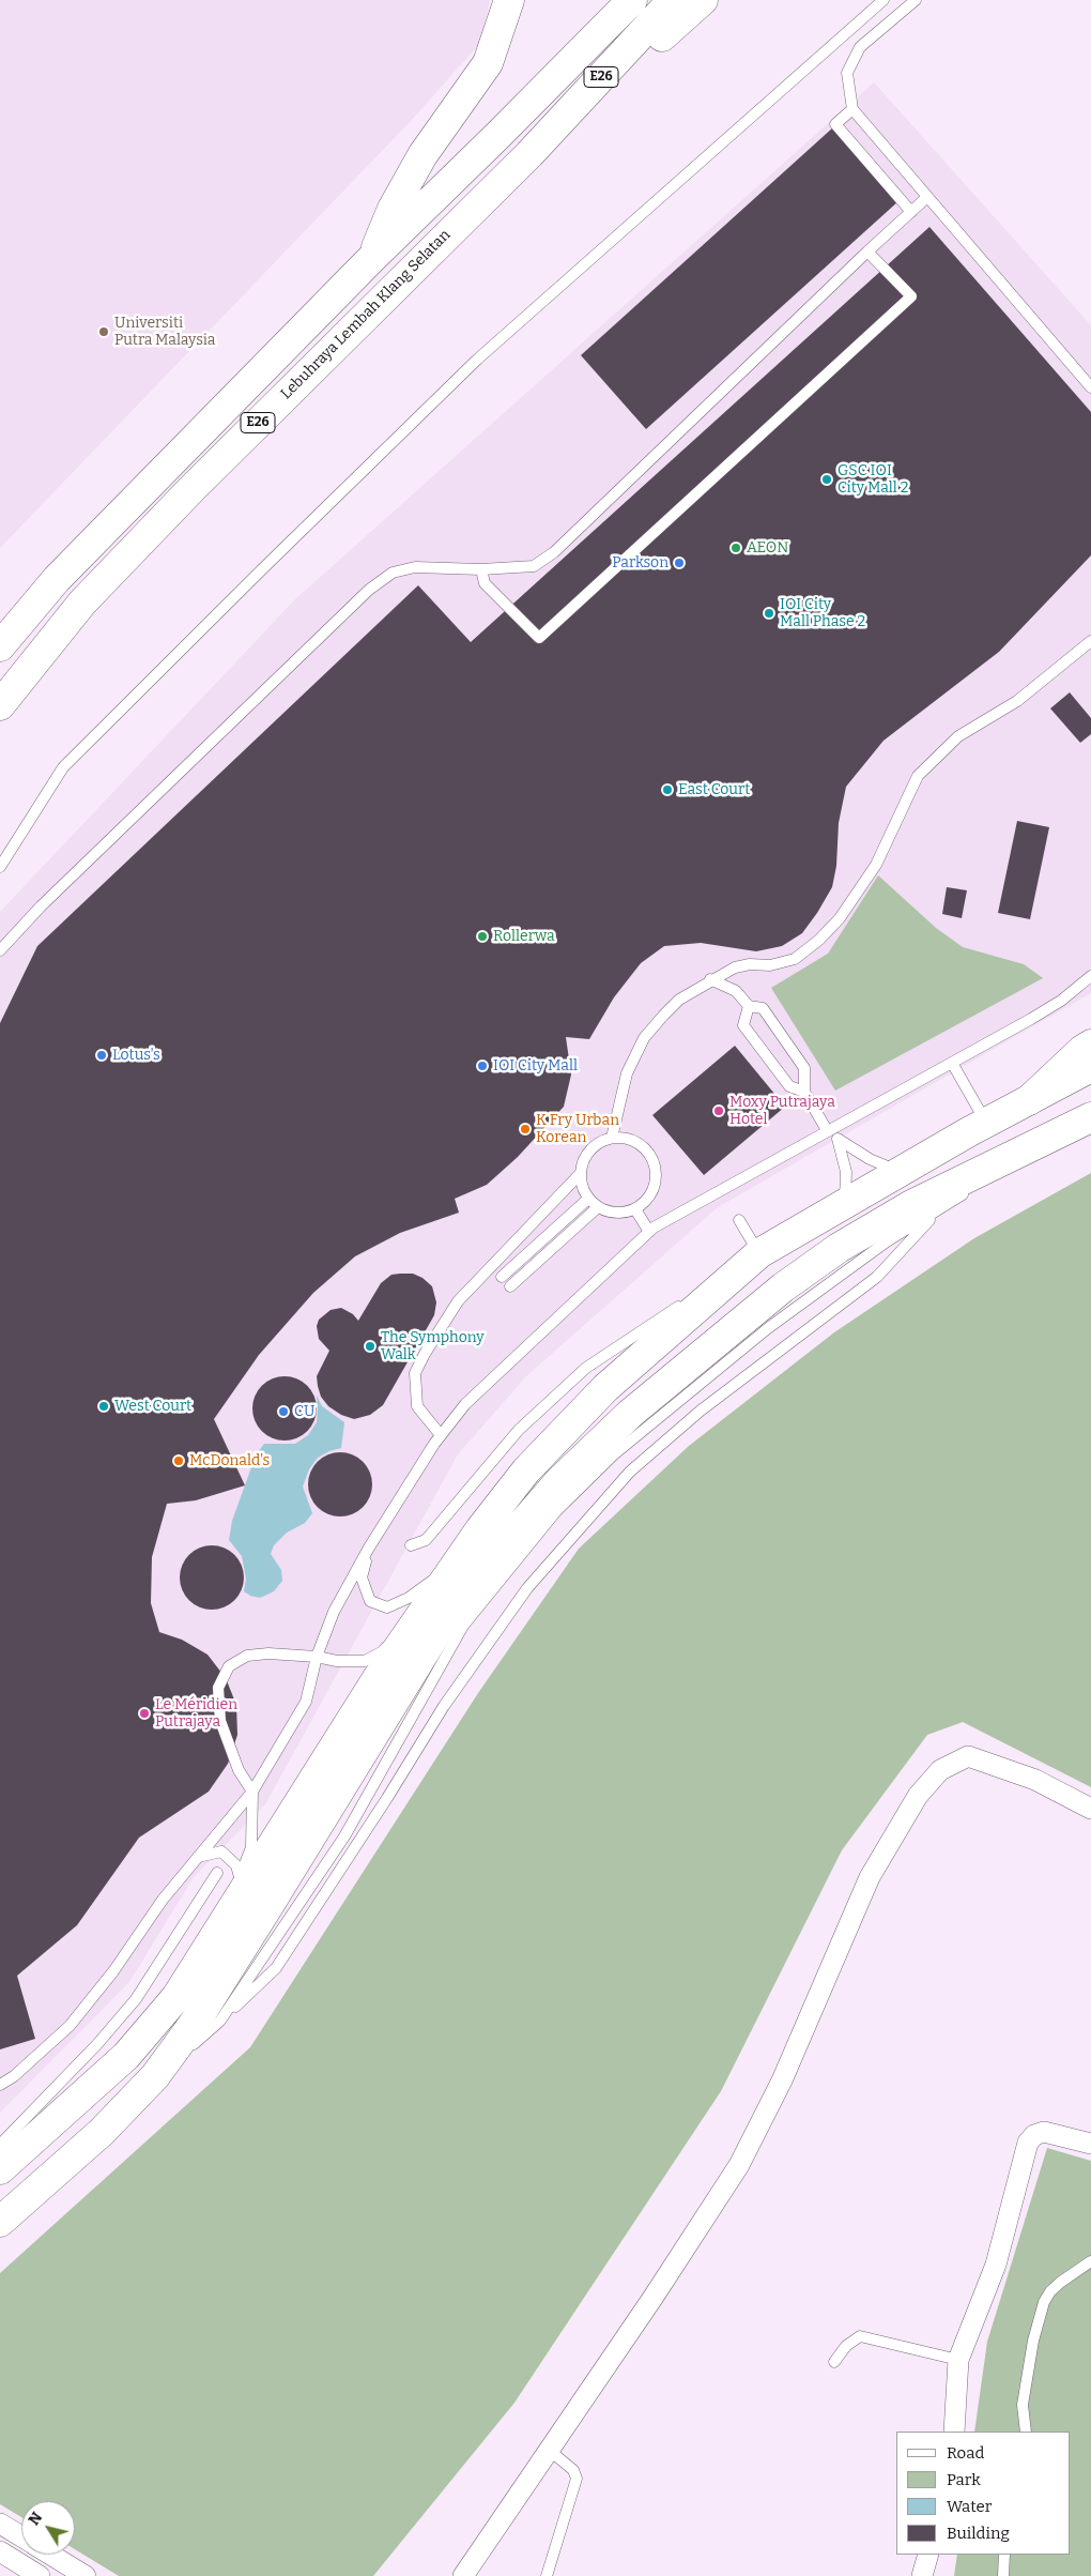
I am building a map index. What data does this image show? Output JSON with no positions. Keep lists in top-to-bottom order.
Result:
{
  "streets": {
    "main road": ["E26", "Lebuhraya Lembah Klang Selatan"]
  },
  "places": [
    "Universiti Putra Malaysia",
    "GSC IOI City Mall 2",
    "AEON",
    "Parkson",
    "IOI City Mall Phase 2",
    "East Court",
    "Rollerwa",
    "Lotus's",
    "IOI City Mall",
    "Moxy Putrajaya Hotel",
    "K Fry Urban Korean",
    "The Symphony Walk",
    "West Court",
    "CU",
    "McDonald's",
    "Le Méridien Putrajaya"
  ],
  "legend": [
    "Road",
    "Park",
    "Water",
    "Building"
  ],
  "north": "top left"
}
